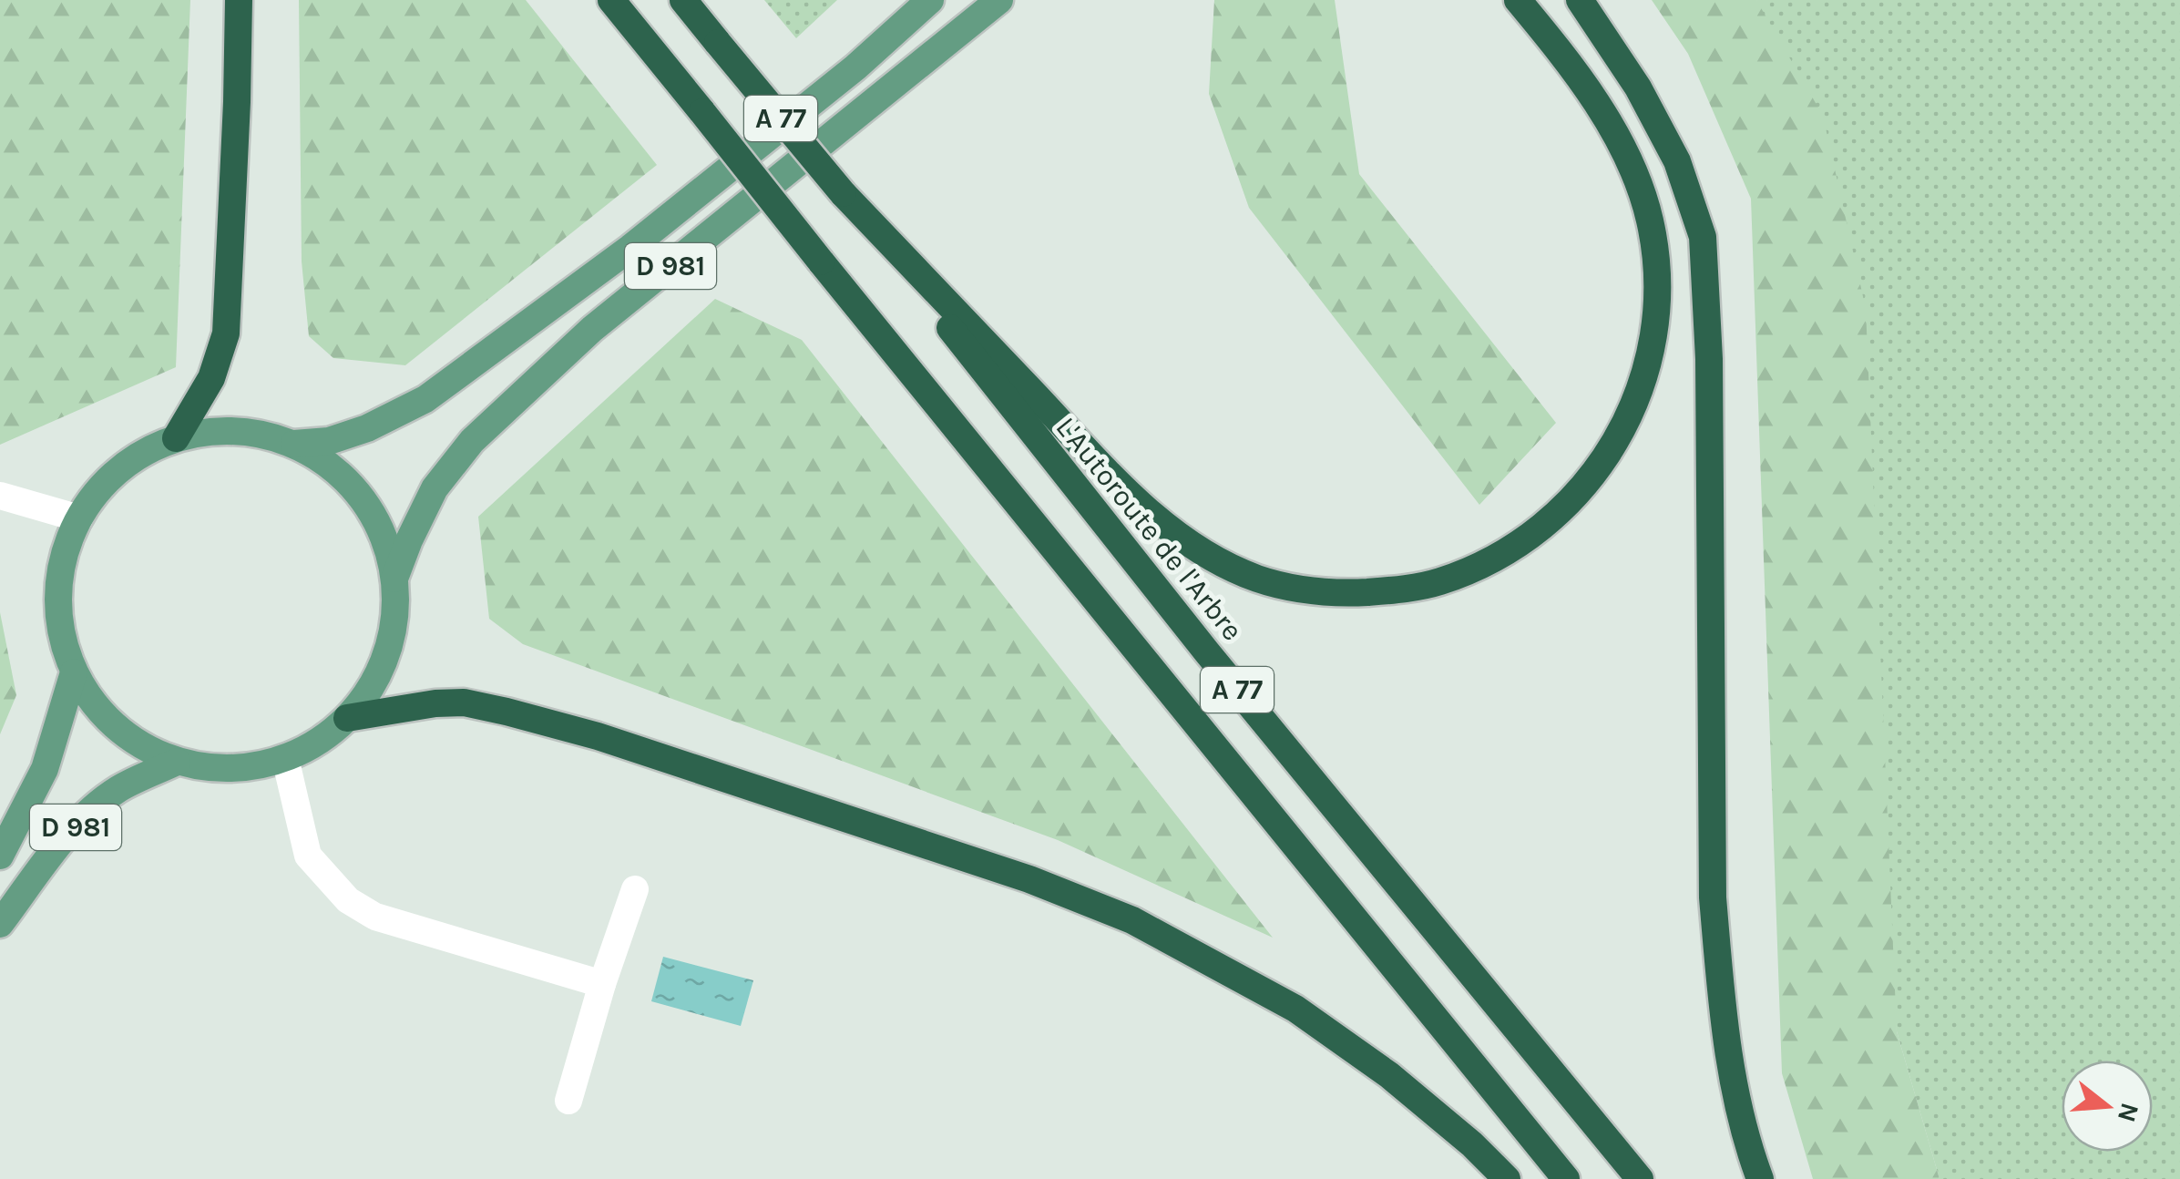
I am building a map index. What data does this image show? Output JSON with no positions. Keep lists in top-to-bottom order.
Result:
{
  "streets": {
    "highway": ["A 77", "L'Autoroute de l'Arbre"],
    "main road": ["D 981"]
  },
  "north": "right"
}
